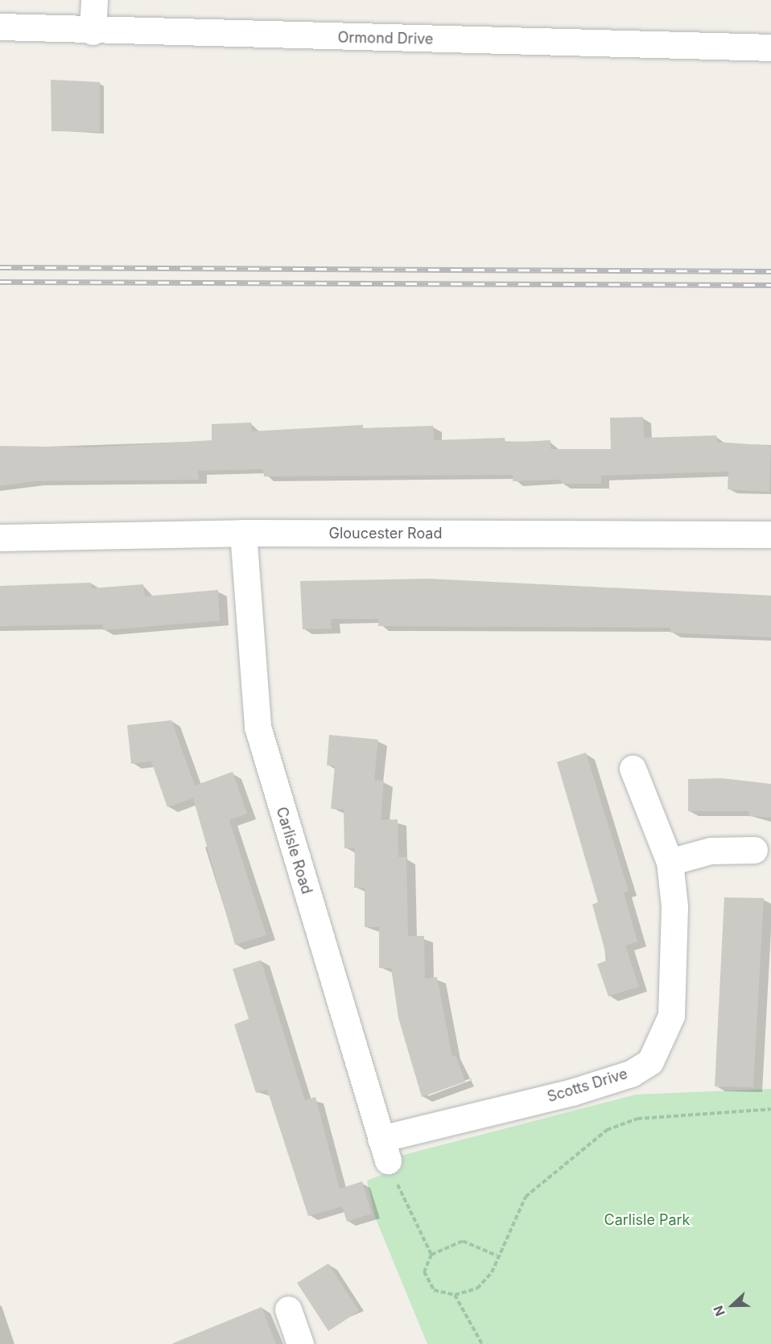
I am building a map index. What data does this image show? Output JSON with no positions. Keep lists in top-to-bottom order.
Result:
{
  "streets": {
    "street": [
      "Ormond Drive",
      "Gloucester Road",
      "Carlisle Road",
      "Scotts Drive"
    ]
  },
  "crossings": [
    ["Gloucester Road", "Carlisle Road"],
    ["Carlisle Road", "Scotts Drive"]
  ],
  "parks": ["Carlisle Park"],
  "north": "left"
}
